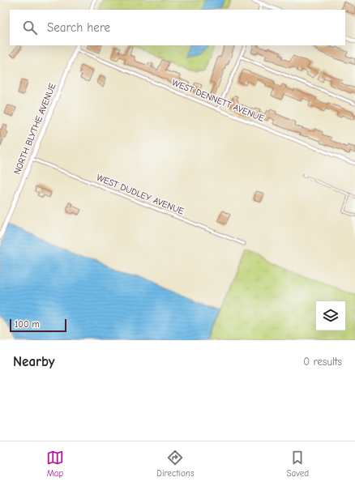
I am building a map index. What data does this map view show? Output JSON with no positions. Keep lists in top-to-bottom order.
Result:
{
  "streets": {
    "street": ["WEST DENNETT AVENUE", "NORTH BLYTHE AVENUE", "WEST DUDLEY AVENUE"]
  },
  "crossings": [
    ["WEST DENNETT AVENUE", "NORTH BLYTHE AVENUE"],
    ["NORTH BLYTHE AVENUE", "WEST DUDLEY AVENUE"]
  ],
  "scale_bar": "100 m",
  "page": {
    "search": "Search here",
    "scale": "100 m",
    "heading": ["Nearby", "0 results"],
    "nav": ["Map", "Directions", "Saved"]
  }
}
